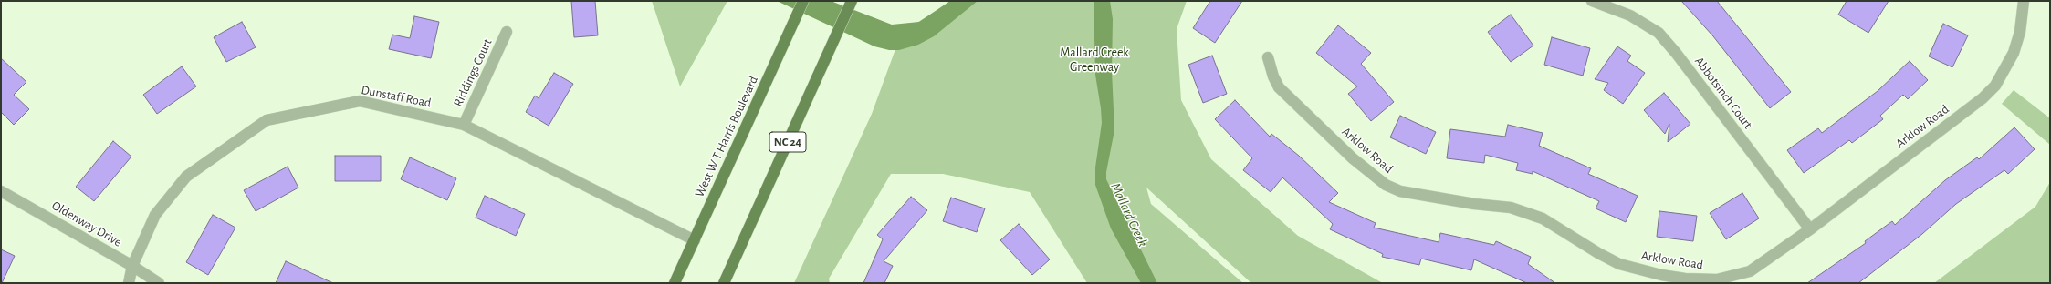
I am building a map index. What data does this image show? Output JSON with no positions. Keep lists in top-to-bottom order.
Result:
{
  "streets": {
    "main road": ["West W T Harris Boulevard", "NC 24"],
    "street": [
      "Riddings Court",
      "Abbotsinch Court",
      "Dunstaff Road",
      "Arklow Road",
      "Oldenway Drive"
    ]
  },
  "crossings": [
    ["Riddings Court", "Dunstaff Road"],
    ["Abbotsinch Court", "Arklow Road"],
    ["Dunstaff Road", "West W T Harris Boulevard"],
    ["Dunstaff Road", "Oldenway Drive"]
  ],
  "water": ["Mallard Creek"],
  "parks": ["Mallard Creek Greenway"]
}
